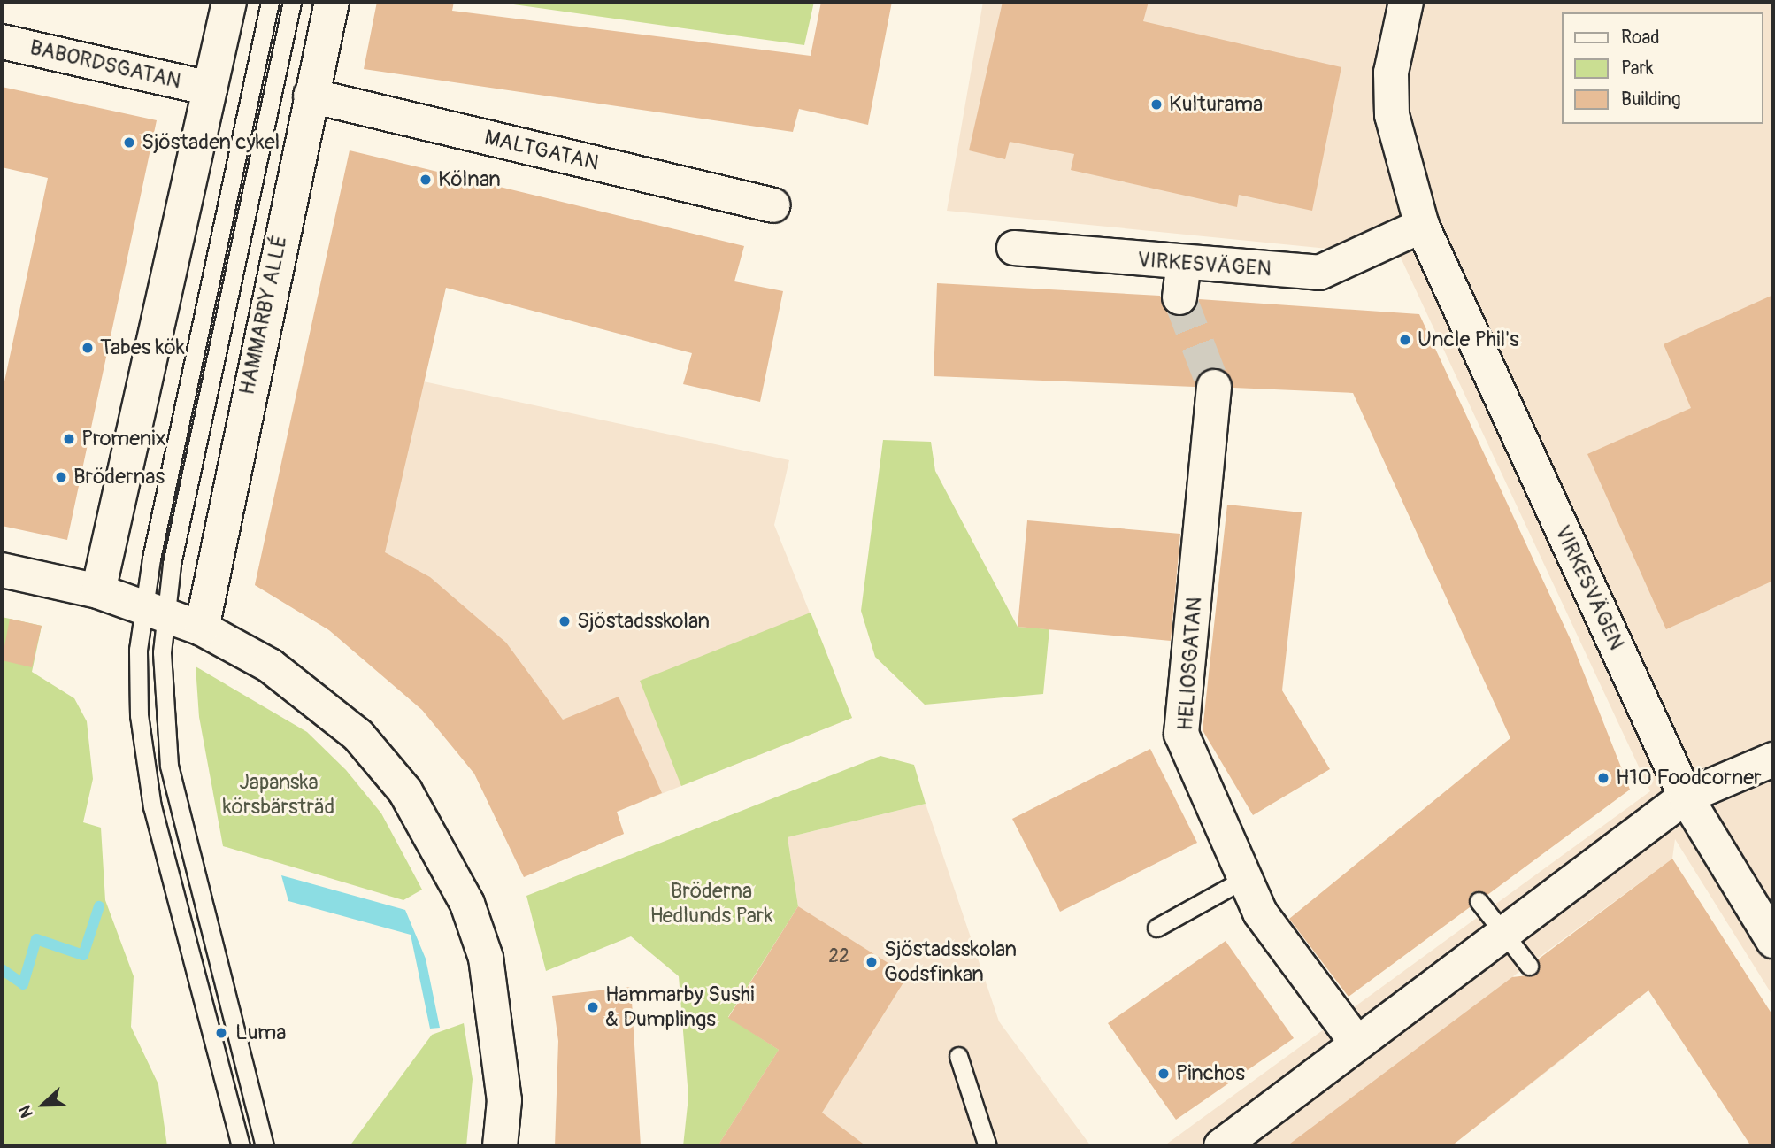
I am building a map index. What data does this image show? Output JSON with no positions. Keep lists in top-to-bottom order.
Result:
{
  "streets": {
    "street": [
      "BABORDSGATAN",
      "MALTGATAN",
      "VIRKESVÄGEN",
      "HAMMARBY ALLÉ",
      "HELIOSGATAN"
    ]
  },
  "crossings": [
    ["MALTGATAN", "HAMMARBY ALLÉ"]
  ],
  "parks": ["Japanska körsbärsträd", "Bröderna Hedlunds Park"],
  "places": [
    "Kulturama",
    "Sjöstaden cykel",
    "Kölnan",
    "Uncle Phil's",
    "Tabes kök",
    "Promenix",
    "Brödernas",
    "Sjöstadsskolan",
    "H10 Foodcorner",
    "Sjöstadsskolan Godsfinkan",
    "Hammarby Sushi & Dumplings",
    "Luma",
    "Pinchos"
  ],
  "house_numbers": ["22"],
  "legend": ["Road", "Park", "Building"],
  "north": "left"
}
